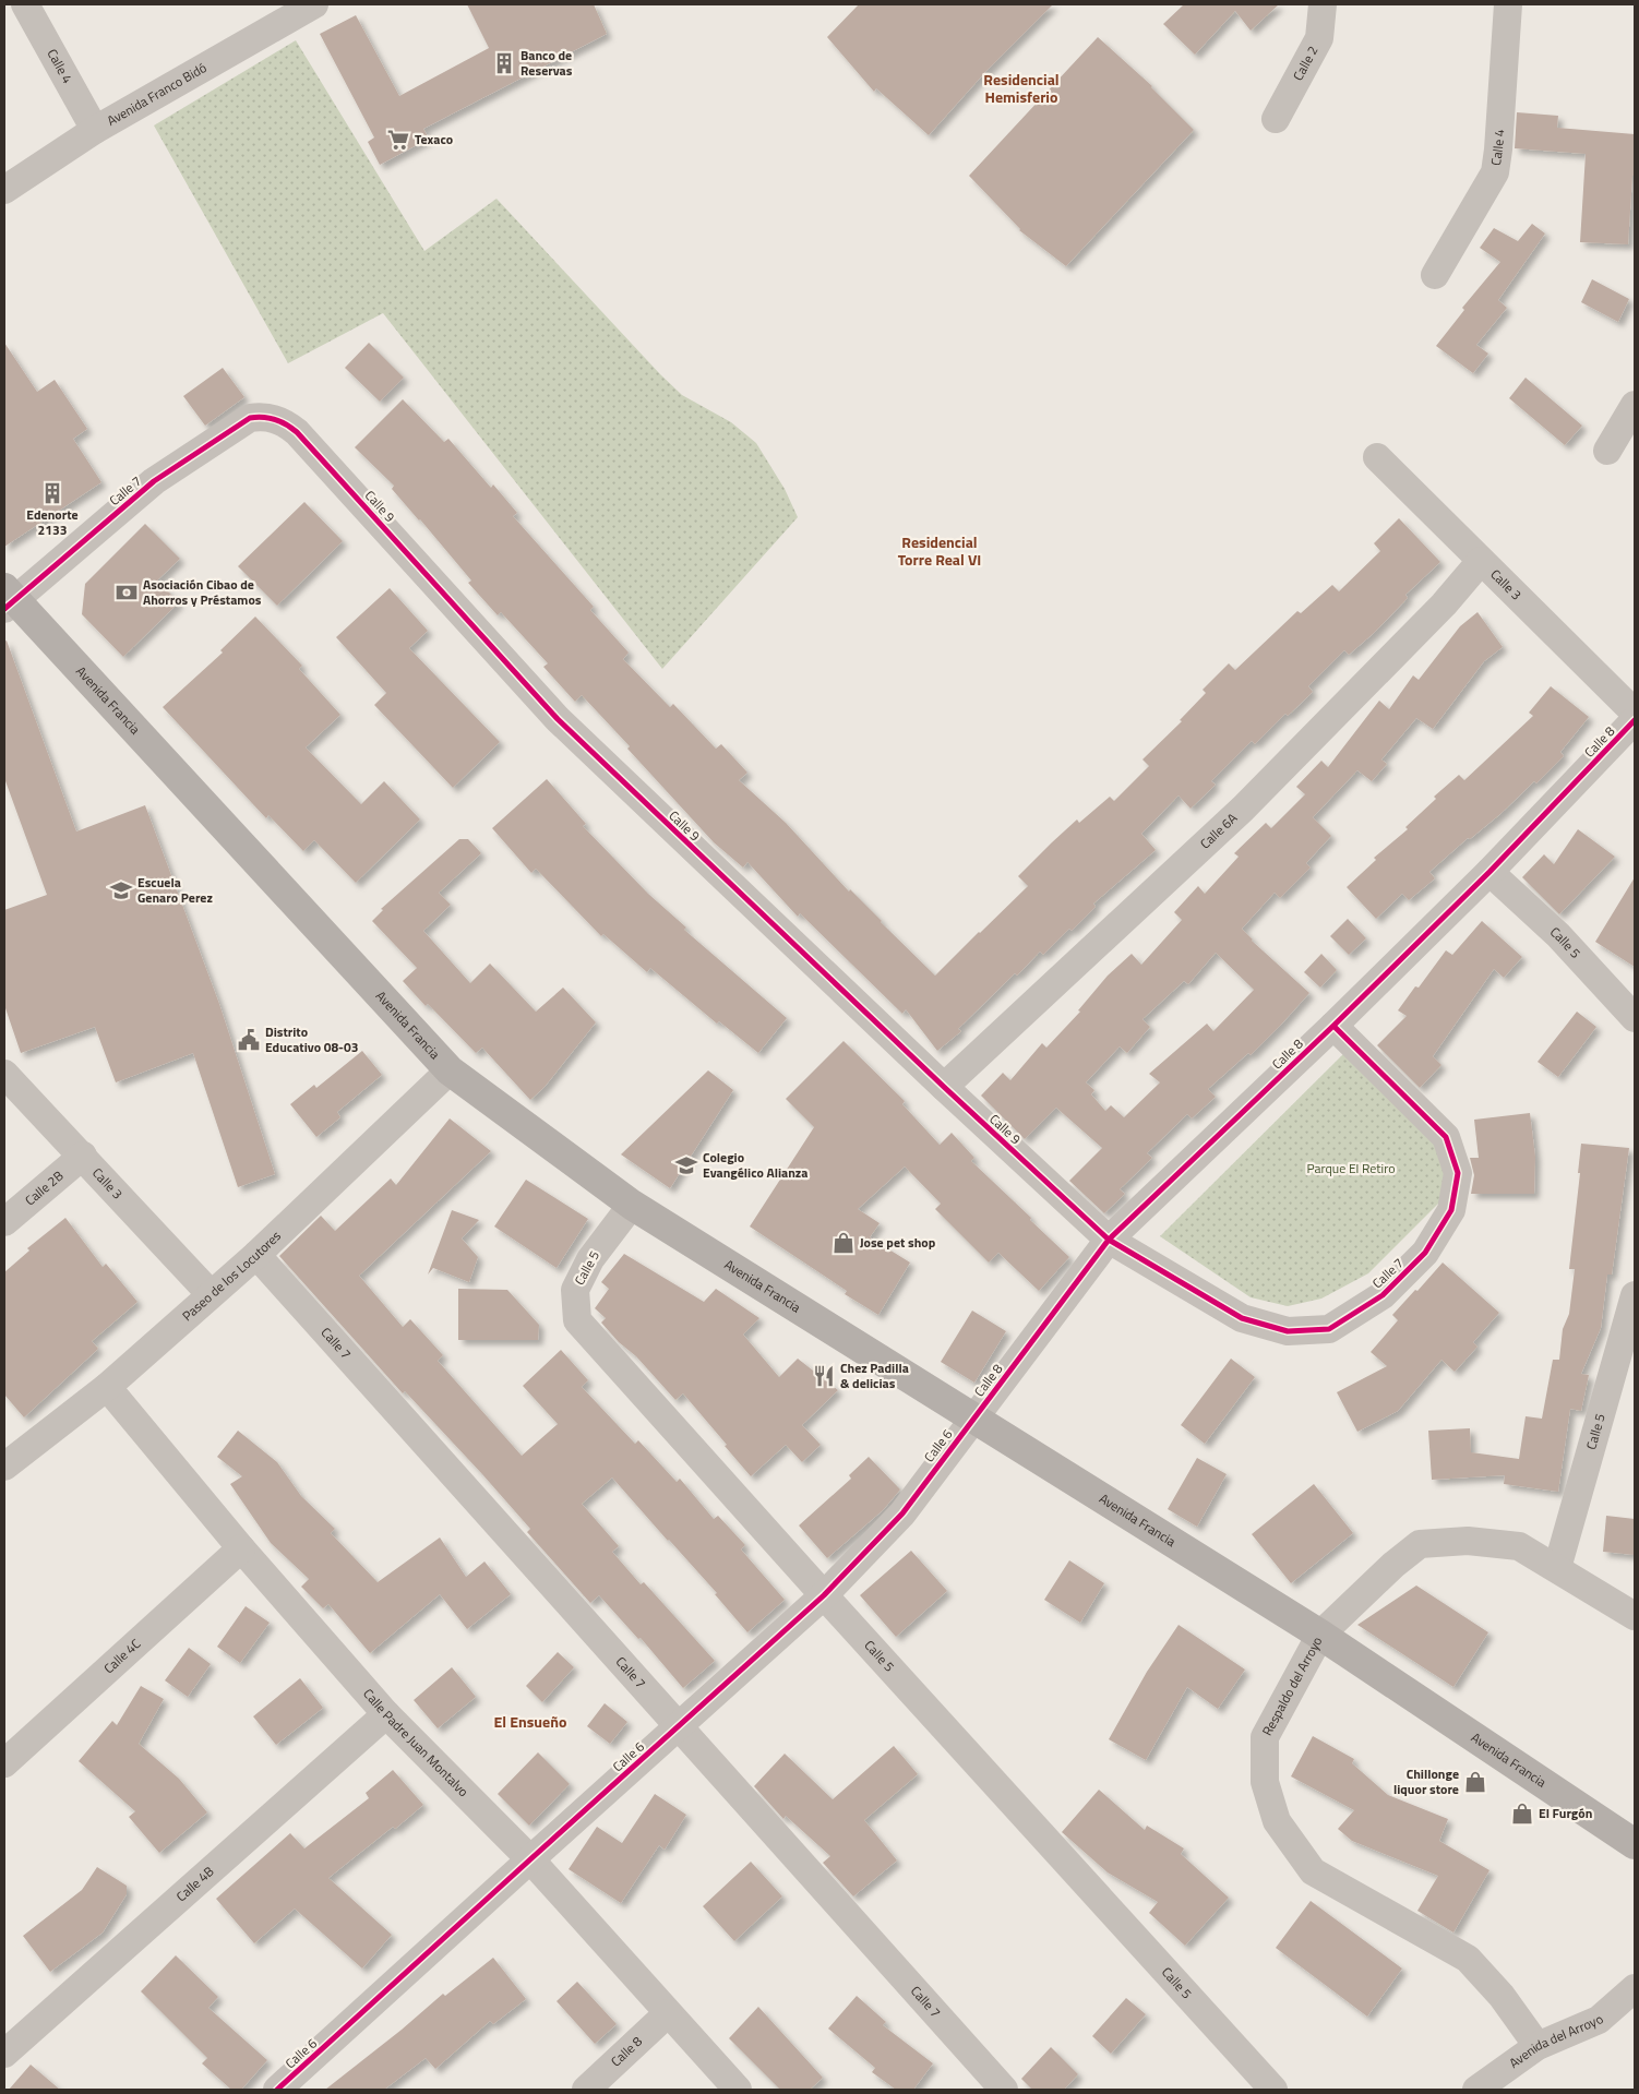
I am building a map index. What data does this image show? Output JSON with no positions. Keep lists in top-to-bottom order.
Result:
{
  "streets": {
    "main road": ["Avenida Francia"],
    "street": [
      "Calle 2",
      "Calle 4",
      "Avenida Franco Bidó",
      "Calle 7",
      "Calle 9",
      "Calle 3",
      "Calle 8",
      "Calle 6A",
      "Calle 5",
      "Calle 2B",
      "Paseo de los Locutores",
      "Calle 6",
      "Calle 4C",
      "Respaldo del Arroyo",
      "Calle Padre Juan Montalvo",
      "Calle 4B",
      "Avenida del Arroyo"
    ]
  },
  "crossings": [
    ["Calle 4", "Avenida Franco Bidó"],
    ["Calle 7", "Calle 9"],
    ["Calle 7", "Avenida Francia"],
    ["Calle 7", "Calle 8"],
    ["Calle 7", "Paseo de los Locutores"],
    ["Calle 7", "Calle 6"],
    ["Calle 9", "Calle 8"],
    ["Calle 9", "Calle 6A"],
    ["Calle 3", "Calle 6A"],
    ["Calle 3", "Calle 2B"],
    ["Calle 3", "Paseo de los Locutores"],
    ["Avenida Francia", "Calle 8"],
    ["Avenida Francia", "Calle 5"],
    ["Avenida Francia", "Paseo de los Locutores"],
    ["Avenida Francia", "Calle 6"],
    ["Avenida Francia", "Respaldo del Arroyo"],
    ["Calle 8", "Calle 5"],
    ["Calle 8", "Calle 6"],
    ["Calle 8", "Calle Padre Juan Montalvo"],
    ["Calle 5", "Calle 6"],
    ["Calle 5", "Respaldo del Arroyo"],
    ["Paseo de los Locutores", "Calle Padre Juan Montalvo"],
    ["Calle 6", "Calle Padre Juan Montalvo"],
    ["Calle 4C", "Calle Padre Juan Montalvo"],
    ["Respaldo del Arroyo", "Avenida del Arroyo"],
    ["Calle Padre Juan Montalvo", "Calle 4B"]
  ],
  "districts": ["Residencial Hemisferio", "Residencial Torre Real VI", "El Ensueño"],
  "parks": ["Parque El Retiro"],
  "places": {
    "building": ["Banco de Reservas", "Edenorte 2133"],
    "supermarket": ["Texaco"],
    "bank": ["Asociación Cibao de Ahorros y Préstamos"],
    "school or university": ["Escuela Genaro Perez", "Colegio Evangélico Alianza"],
    "public building": ["Distrito Educativo 08-03"],
    "shop": ["Jose pet shop", "Chillonge liquor store", "El Furgón"],
    "restaurant": ["Chez Padilla & delicias"]
  }
}
